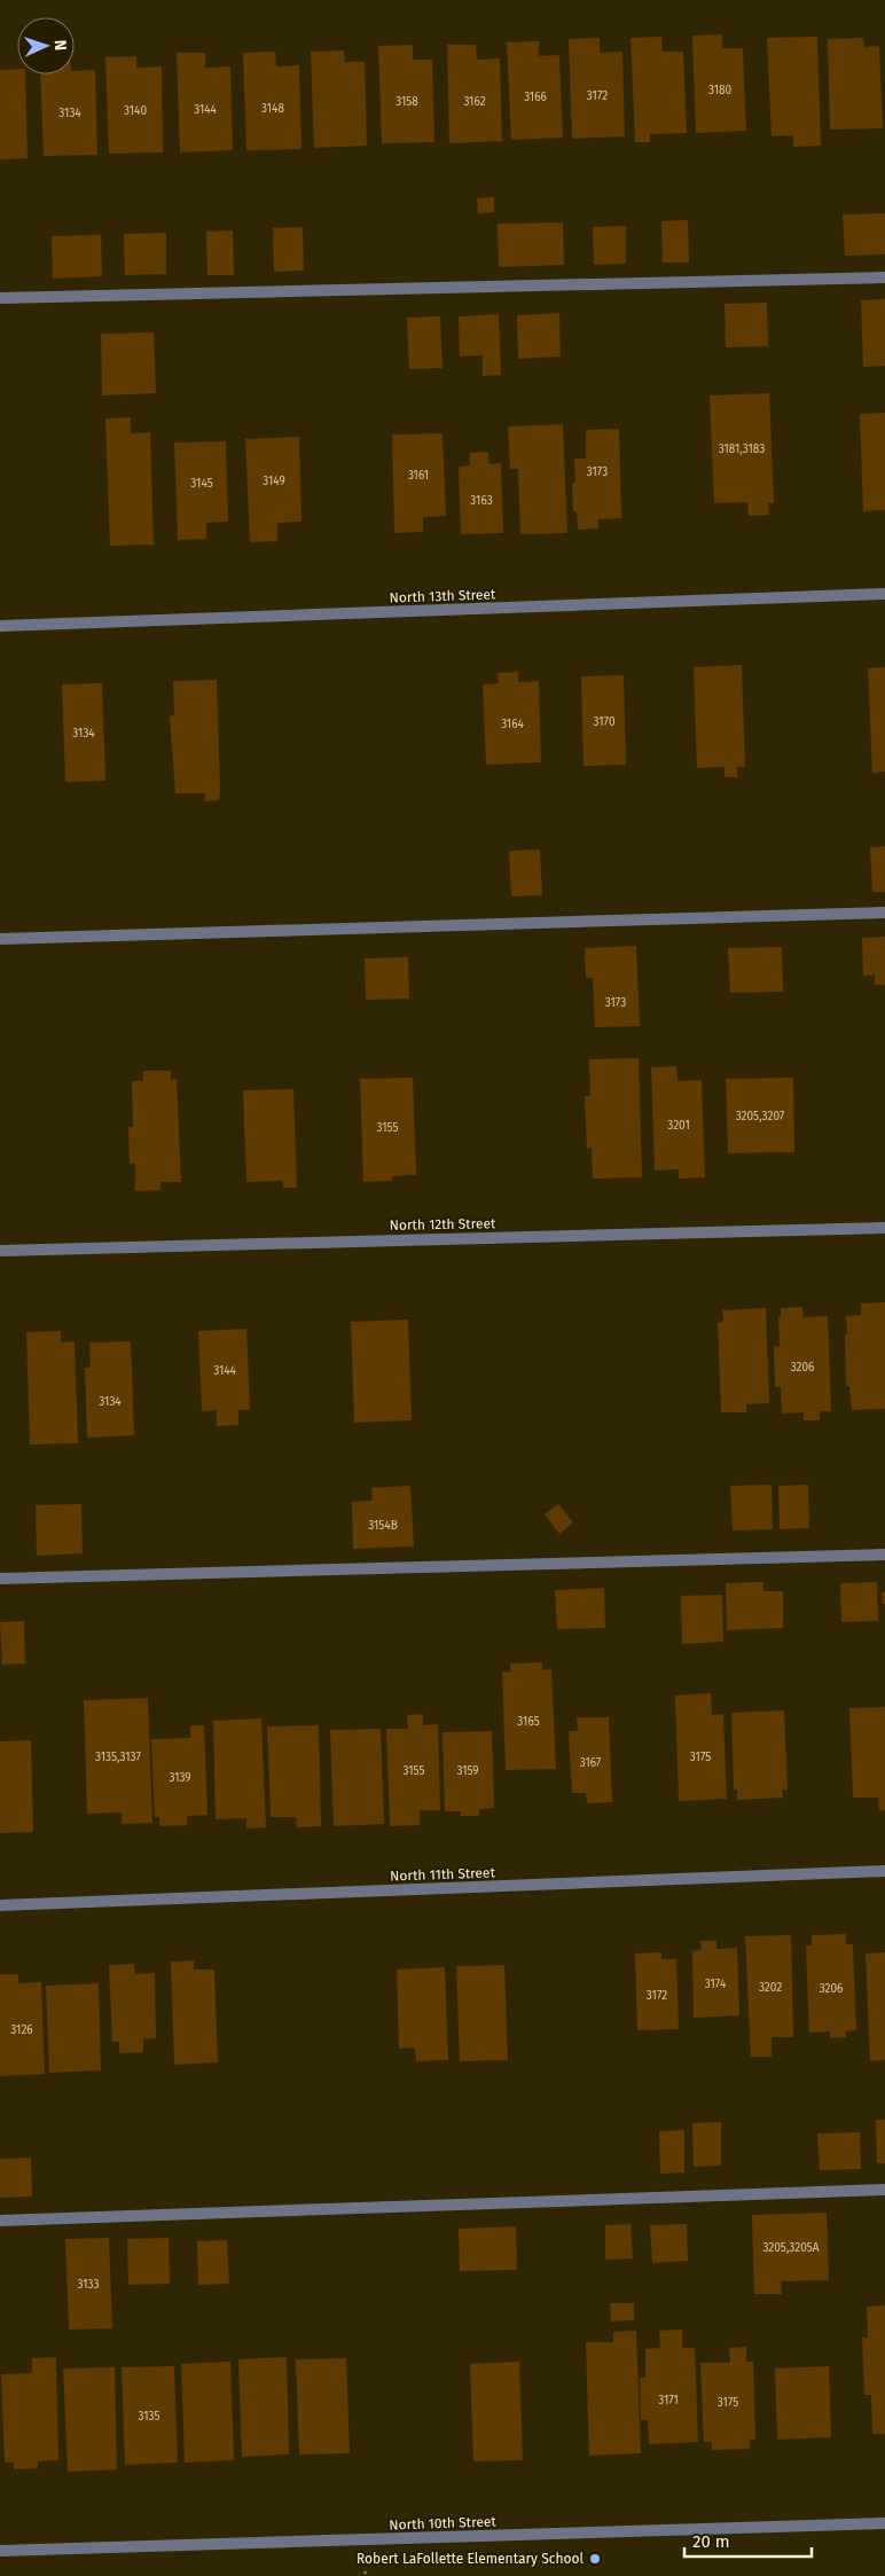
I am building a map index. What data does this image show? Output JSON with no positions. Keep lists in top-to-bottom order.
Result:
{
  "streets": {
    "street": [
      "North 13th Street",
      "North 12th Street",
      "North 11th Street",
      "North 10th Street"
    ]
  },
  "places": ["Robert LaFollette Elementary School"],
  "house_numbers": [
    "3180",
    "3172",
    "3166",
    "3158",
    "3162",
    "3148",
    "3144",
    "3140",
    "3134",
    "3181,3183",
    "3173",
    "3161",
    "3149",
    "3145",
    "3163",
    "3170",
    "3164",
    "3134",
    "3173",
    "3205,3207",
    "3201",
    "3155",
    "3206",
    "3144",
    "3134",
    "3154B",
    "3165",
    "3135,3137",
    "3175",
    "3167",
    "3155",
    "3159",
    "3139",
    "3174",
    "3202",
    "3206",
    "3172",
    "3126",
    "3205,3205A",
    "3133",
    "3171",
    "3175",
    "3135"
  ],
  "scale_bar": "20 m",
  "north": "right"
}
